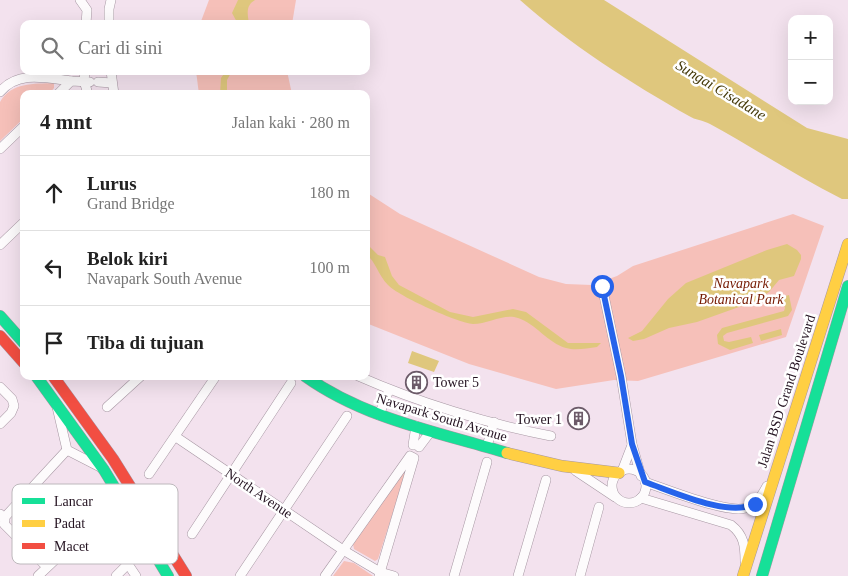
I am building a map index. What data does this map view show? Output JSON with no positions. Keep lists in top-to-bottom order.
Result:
{
  "streets": {
    "main road": ["Jalan BSD Grand Boulevard", "Navapark South Avenue"],
    "street": ["North Avenue"]
  },
  "water": ["Sungai Cisadane"],
  "parks": ["Navapark Botanical Park"],
  "places": {
    "building": ["Tower 5", "Tower 1"]
  },
  "legend": ["Lancar", "Padat", "Macet"],
  "page": {
    "map_buttons": ["+", "−"],
    "search": "Cari di sini",
    "heading": ["4 mnt", "Jalan kaki · 280 m"],
    "list": [
      ["Lurus", "Grand Bridge", "180 m"],
      ["Belok kiri", "Navapark South Avenue", "100 m"],
      "Tiba di tujuan"
    ]
  }
}
